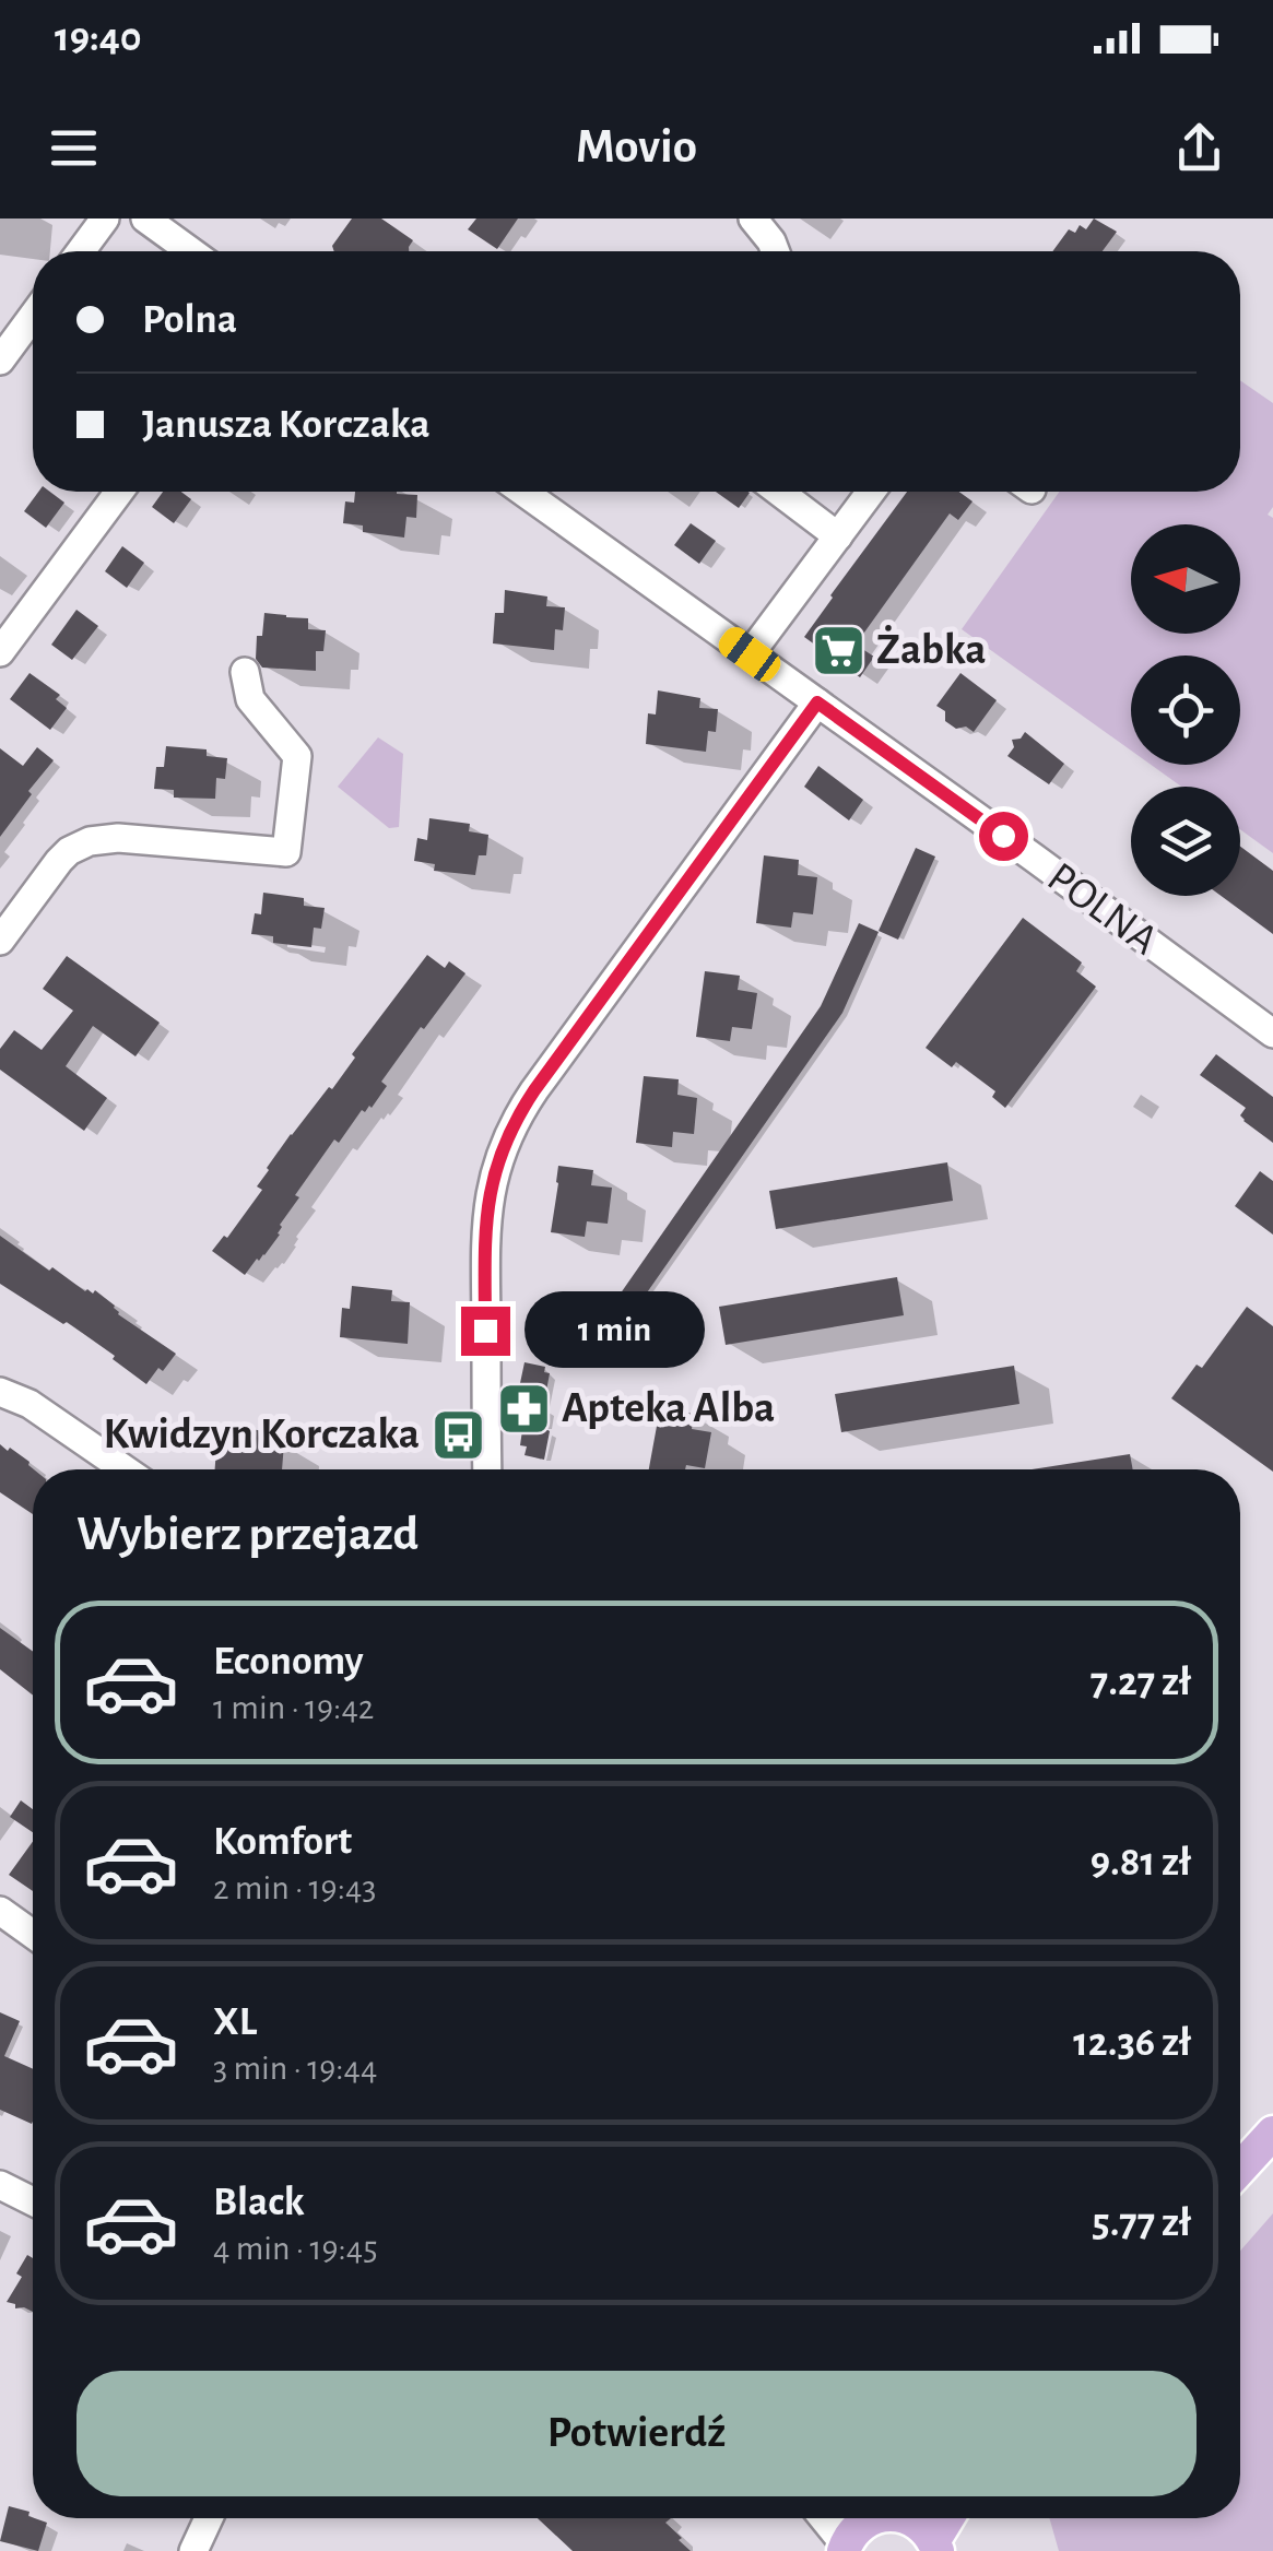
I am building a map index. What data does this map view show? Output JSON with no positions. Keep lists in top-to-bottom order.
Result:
{
  "streets": {
    "street": ["POLNA"]
  },
  "places": {
    "supermarket": ["Żabka"],
    "pharmacy": ["Apteka Alba"],
    "bus stop": ["Kwidzyn Korczaka"]
  },
  "north": "left",
  "page": {
    "status": "19:40",
    "header": "Movio",
    "banner": ["Polna", "Janusza Korczaka"],
    "bubble": "1 min",
    "heading": "Wybierz przejazd",
    "list": [
      {
        "name": "Economy",
        "note": "1 min · 19:42",
        "value": "7.27 zł"
      },
      {
        "name": "Komfort",
        "note": "2 min · 19:43",
        "value": "9.81 zł"
      },
      {
        "name": "XL",
        "note": "3 min · 19:44",
        "value": "12.36 zł"
      },
      {
        "name": "Black",
        "note": "4 min · 19:45",
        "value": "5.77 zł"
      }
    ],
    "buttons": "Potwierdź"
  }
}
